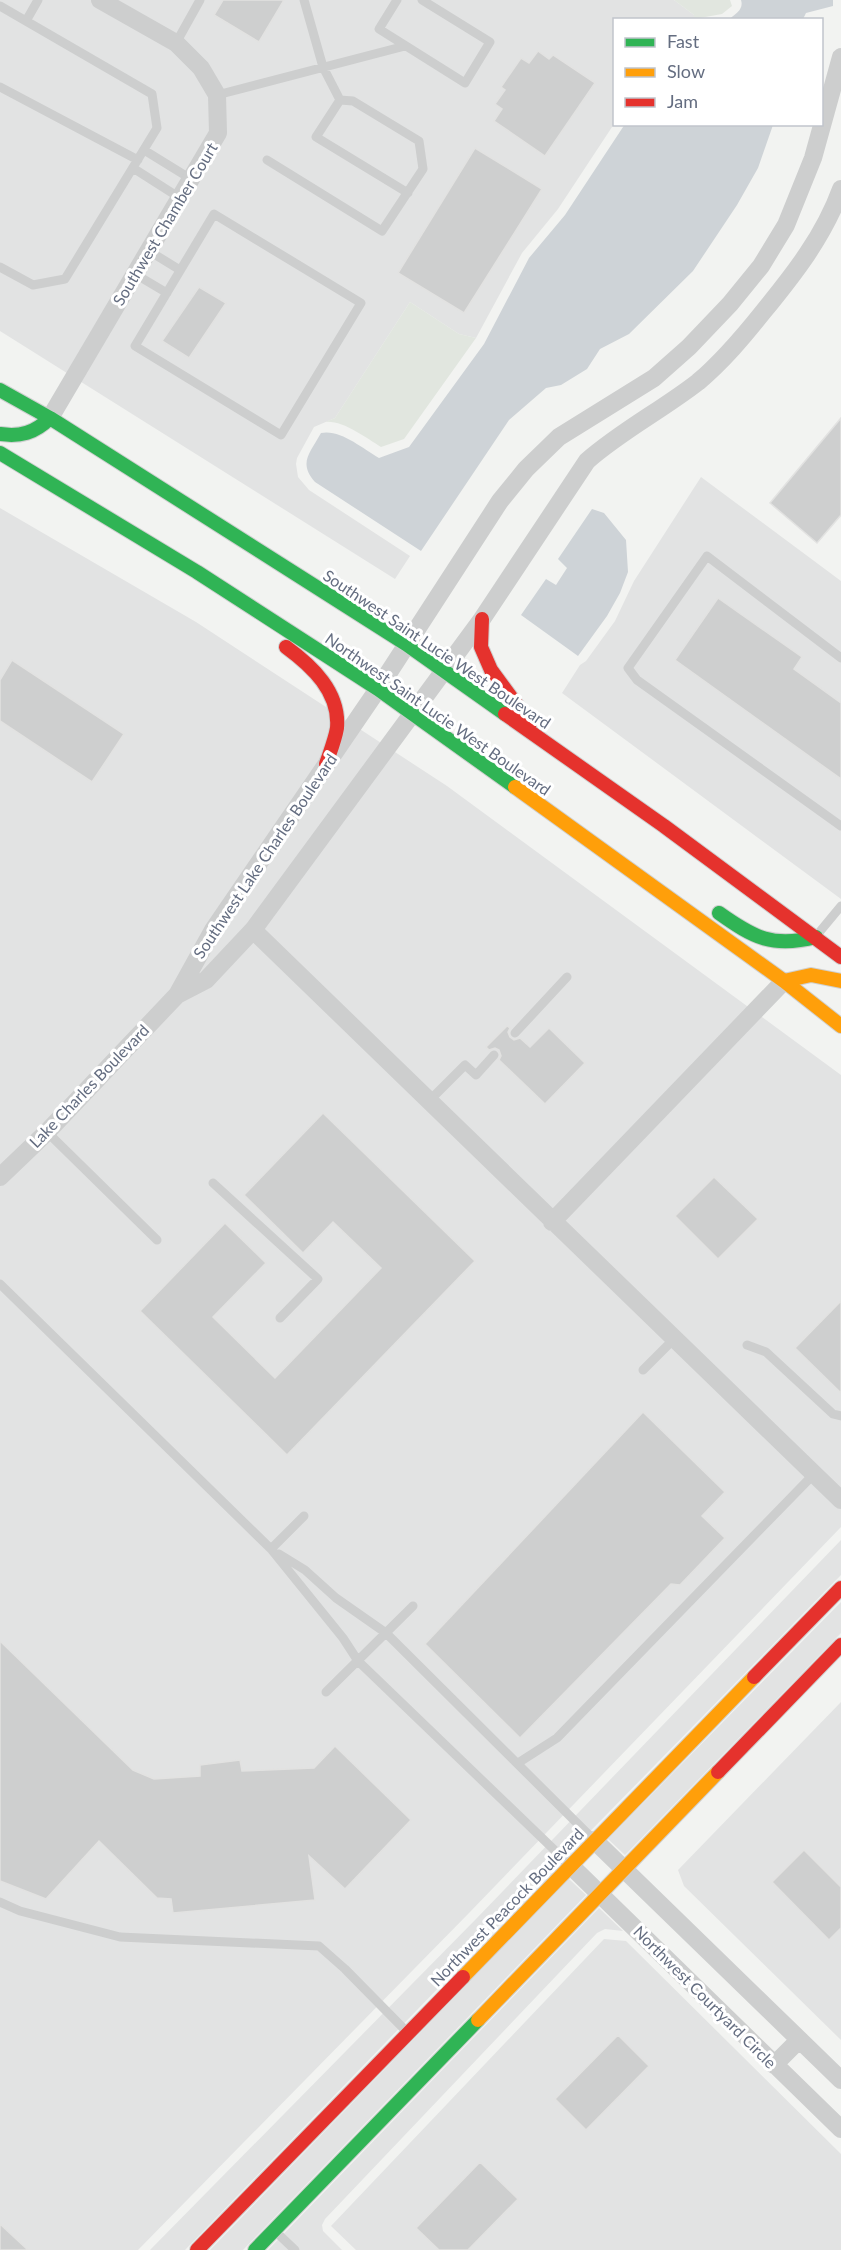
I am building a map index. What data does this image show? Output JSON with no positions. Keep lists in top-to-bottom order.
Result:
{
  "streets": {
    "main road": ["Southwest Saint Lucie West Boulevard", "Northwest Saint Lucie West Boulevard", "Northwest Peacock Boulevard"],
    "street": [
      "Southwest Chamber Court",
      "Southwest Lake Charles Boulevard",
      "Lake Charles Boulevard",
      "Northwest Courtyard Circle"
    ]
  },
  "crossings": [
    ["Southwest Chamber Court", "Southwest Saint Lucie West Boulevard"],
    ["Southwest Saint Lucie West Boulevard", "Southwest Lake Charles Boulevard"],
    ["Northwest Saint Lucie West Boulevard", "Southwest Lake Charles Boulevard"],
    ["Southwest Lake Charles Boulevard", "Lake Charles Boulevard"],
    ["Northwest Peacock Boulevard", "Northwest Courtyard Circle"]
  ],
  "legend": ["Fast", "Slow", "Jam"]
}
